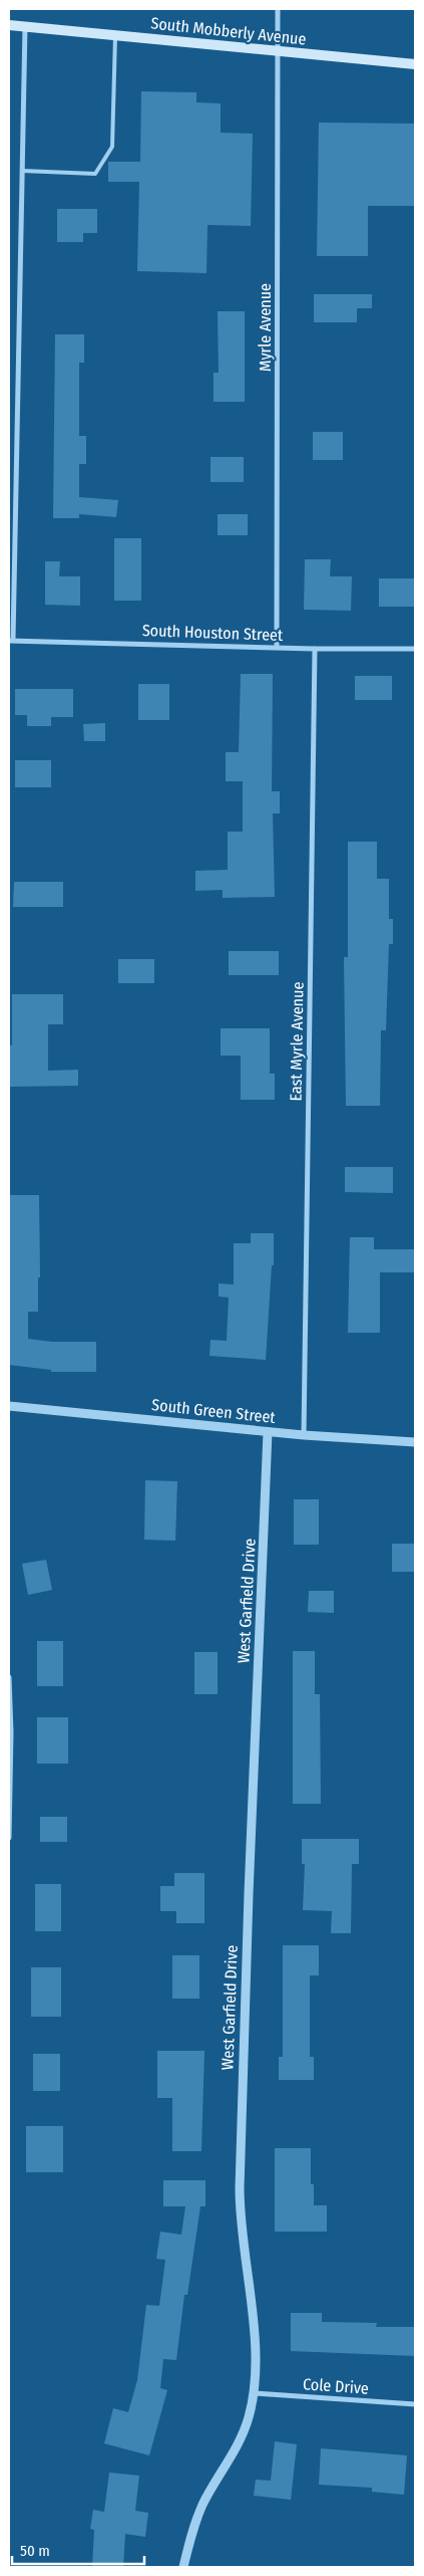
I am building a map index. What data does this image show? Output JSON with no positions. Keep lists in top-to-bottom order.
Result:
{
  "streets": {
    "main road": ["South Mobberly Avenue"],
    "street": [
      "Myrle Avenue",
      "South Houston Street",
      "East Myrle Avenue",
      "South Green Street",
      "West Garfield Drive",
      "Cole Drive"
    ]
  },
  "crossings": [
    ["South Mobberly Avenue", "Myrle Avenue"],
    ["Myrle Avenue", "South Houston Street"],
    ["South Houston Street", "East Myrle Avenue"],
    ["East Myrle Avenue", "South Green Street"],
    ["South Green Street", "West Garfield Drive"],
    ["West Garfield Drive", "Cole Drive"]
  ],
  "scale_bar": "50 m"
}
